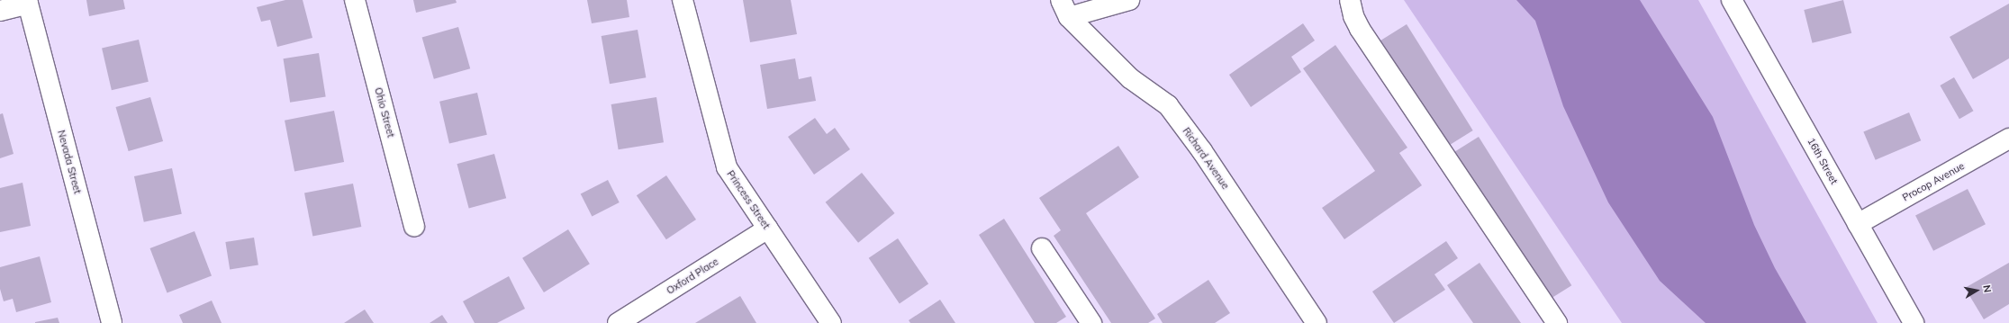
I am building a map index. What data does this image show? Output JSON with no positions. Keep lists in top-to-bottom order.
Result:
{
  "streets": {
    "street": [
      "Ohio Street",
      "Richard Avenue",
      "16th Street",
      "Nevada Street",
      "Procop Avenue",
      "Princess Street",
      "Oxford Place"
    ]
  },
  "crossings": [
    ["16th Street", "Procop Avenue"],
    ["Princess Street", "Oxford Place"]
  ],
  "north": "right"
}
